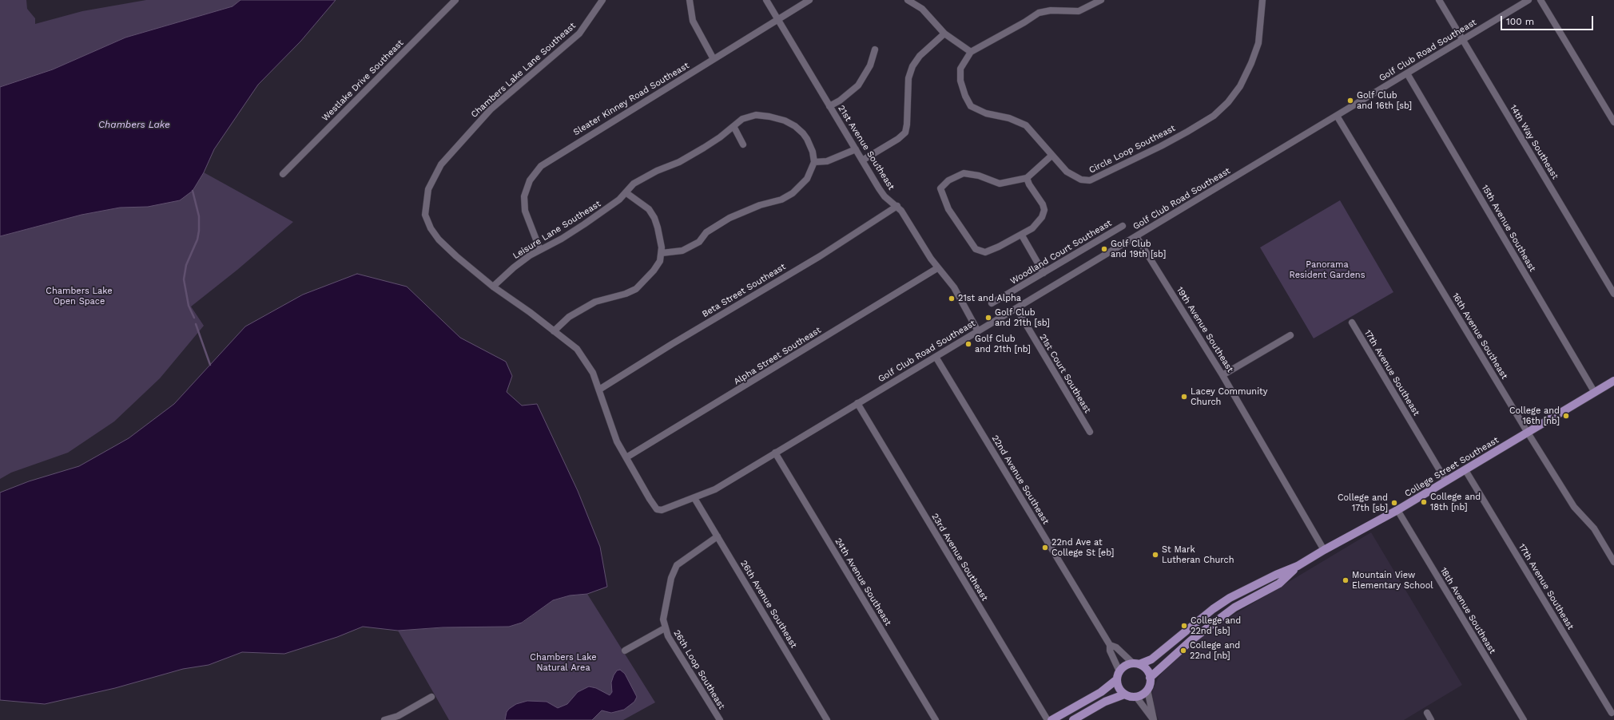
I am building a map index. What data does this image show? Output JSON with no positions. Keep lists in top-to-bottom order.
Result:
{
  "streets": {
    "main road": ["College Street Southeast"],
    "street": [
      "Golf Club Road Southeast",
      "Chambers Lake Lane Southeast",
      "Westlake Drive Southeast",
      "Sleater Kinney Road Southeast",
      "14th Way Southeast",
      "21st Avenue Southeast",
      "Circle Loop Southeast",
      "15th Avenue Southeast",
      "Leisure Lane Southeast",
      "Woodland Court Southeast",
      "Beta Street Southeast",
      "19th Avenue Southeast",
      "16th Avenue Southeast",
      "Alpha Street Southeast",
      "17th Avenue Southeast",
      "21st Court Southeast",
      "22nd Avenue Southeast",
      "23rd Avenue Southeast",
      "24th Avenue Southeast",
      "26th Avenue Southeast",
      "18th Avenue Southeast",
      "26th Loop Southeast"
    ]
  },
  "crossings": [
    ["Golf Club Road Southeast", "Chambers Lake Lane Southeast"],
    ["Golf Club Road Southeast", "14th Way Southeast"],
    ["Golf Club Road Southeast", "21st Avenue Southeast"],
    ["Golf Club Road Southeast", "15th Avenue Southeast"],
    ["Golf Club Road Southeast", "19th Avenue Southeast"],
    ["Golf Club Road Southeast", "16th Avenue Southeast"],
    ["Golf Club Road Southeast", "Alpha Street Southeast"],
    ["Golf Club Road Southeast", "21st Court Southeast"],
    ["Golf Club Road Southeast", "22nd Avenue Southeast"],
    ["Golf Club Road Southeast", "23rd Avenue Southeast"],
    ["Golf Club Road Southeast", "24th Avenue Southeast"],
    ["Golf Club Road Southeast", "26th Avenue Southeast"],
    ["Chambers Lake Lane Southeast", "Leisure Lane Southeast"],
    ["Chambers Lake Lane Southeast", "Beta Street Southeast"],
    ["Chambers Lake Lane Southeast", "Alpha Street Southeast"],
    ["Sleater Kinney Road Southeast", "21st Avenue Southeast"],
    ["Sleater Kinney Road Southeast", "Leisure Lane Southeast"],
    ["21st Avenue Southeast", "Beta Street Southeast"],
    ["21st Avenue Southeast", "Alpha Street Southeast"],
    ["15th Avenue Southeast", "College Street Southeast"],
    ["19th Avenue Southeast", "College Street Southeast"],
    ["16th Avenue Southeast", "College Street Southeast"],
    ["17th Avenue Southeast", "College Street Southeast"],
    ["College Street Southeast", "22nd Avenue Southeast"],
    ["College Street Southeast", "18th Avenue Southeast"],
    ["26th Avenue Southeast", "26th Loop Southeast"]
  ],
  "water": ["Chambers Lake"],
  "parks": ["Panorama Resident Gardens", "Chambers Lake Open Space", "Chambers Lake Natural Area"],
  "places": [
    "Golf Club and 16th [sb]",
    "Golf Club and 19th [sb]",
    "21st and Alpha",
    "Golf Club and 21th [sb]",
    "Golf Club and 21th [nb]",
    "Lacey Community Church",
    "College and 16th [nb]",
    "College and 18th [nb]",
    "College and 17th [sb]",
    "22nd Ave at College St [eb]",
    "St Mark Lutheran Church",
    "Mountain View Elementary School",
    "College and 22nd [sb]",
    "College and 22nd [nb]"
  ],
  "scale_bar": "100 m"
}
